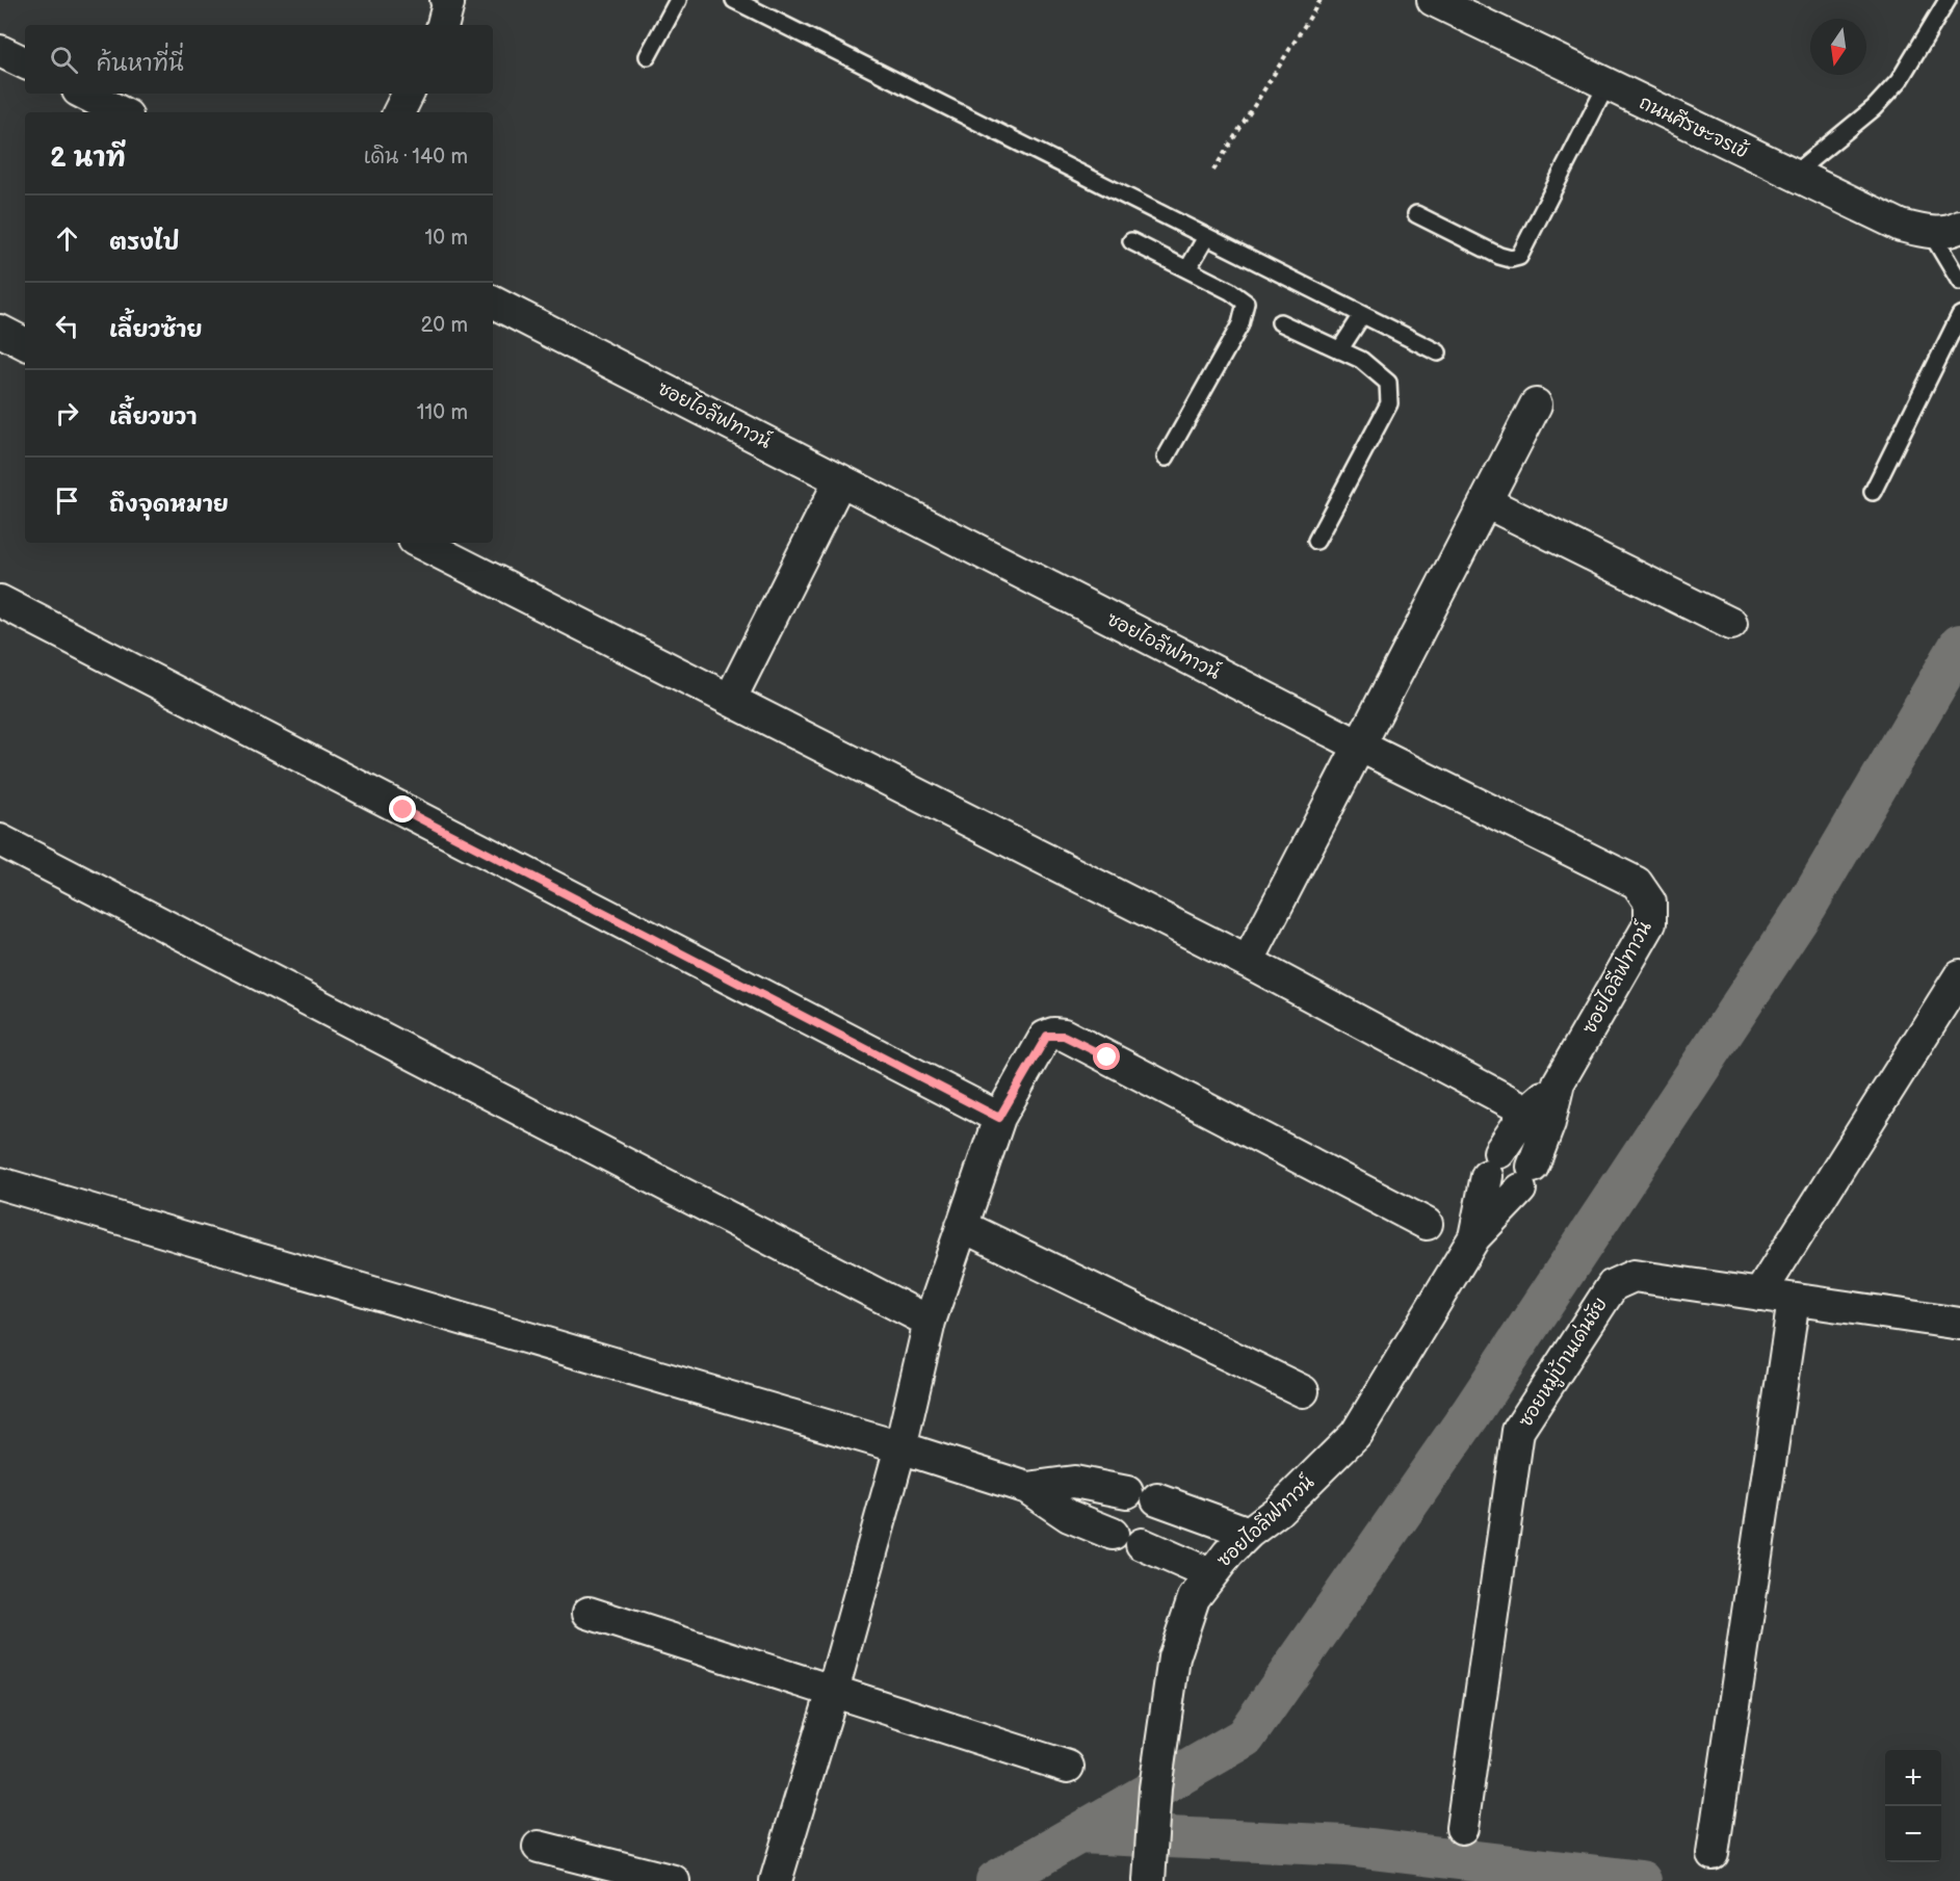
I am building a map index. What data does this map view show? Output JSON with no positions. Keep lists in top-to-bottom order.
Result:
{
  "streets": {
    "street": ["ถนนศีรษะจรเข้", "ซอยไอลีฟทาวน์", "ซอยหมู่บ้านเด่นชัย"]
  },
  "north": "bottom",
  "page": {
    "search": "ค้นหาที่นี่",
    "heading": ["2 นาที", "เดิน · 140 m"],
    "list": [
      ["ตรงไป", "10 m"],
      ["เลี้ยวซ้าย", "20 m"],
      ["เลี้ยวขวา", "110 m"],
      "ถึงจุดหมาย"
    ],
    "map_buttons": ["+", "−"]
  }
}
